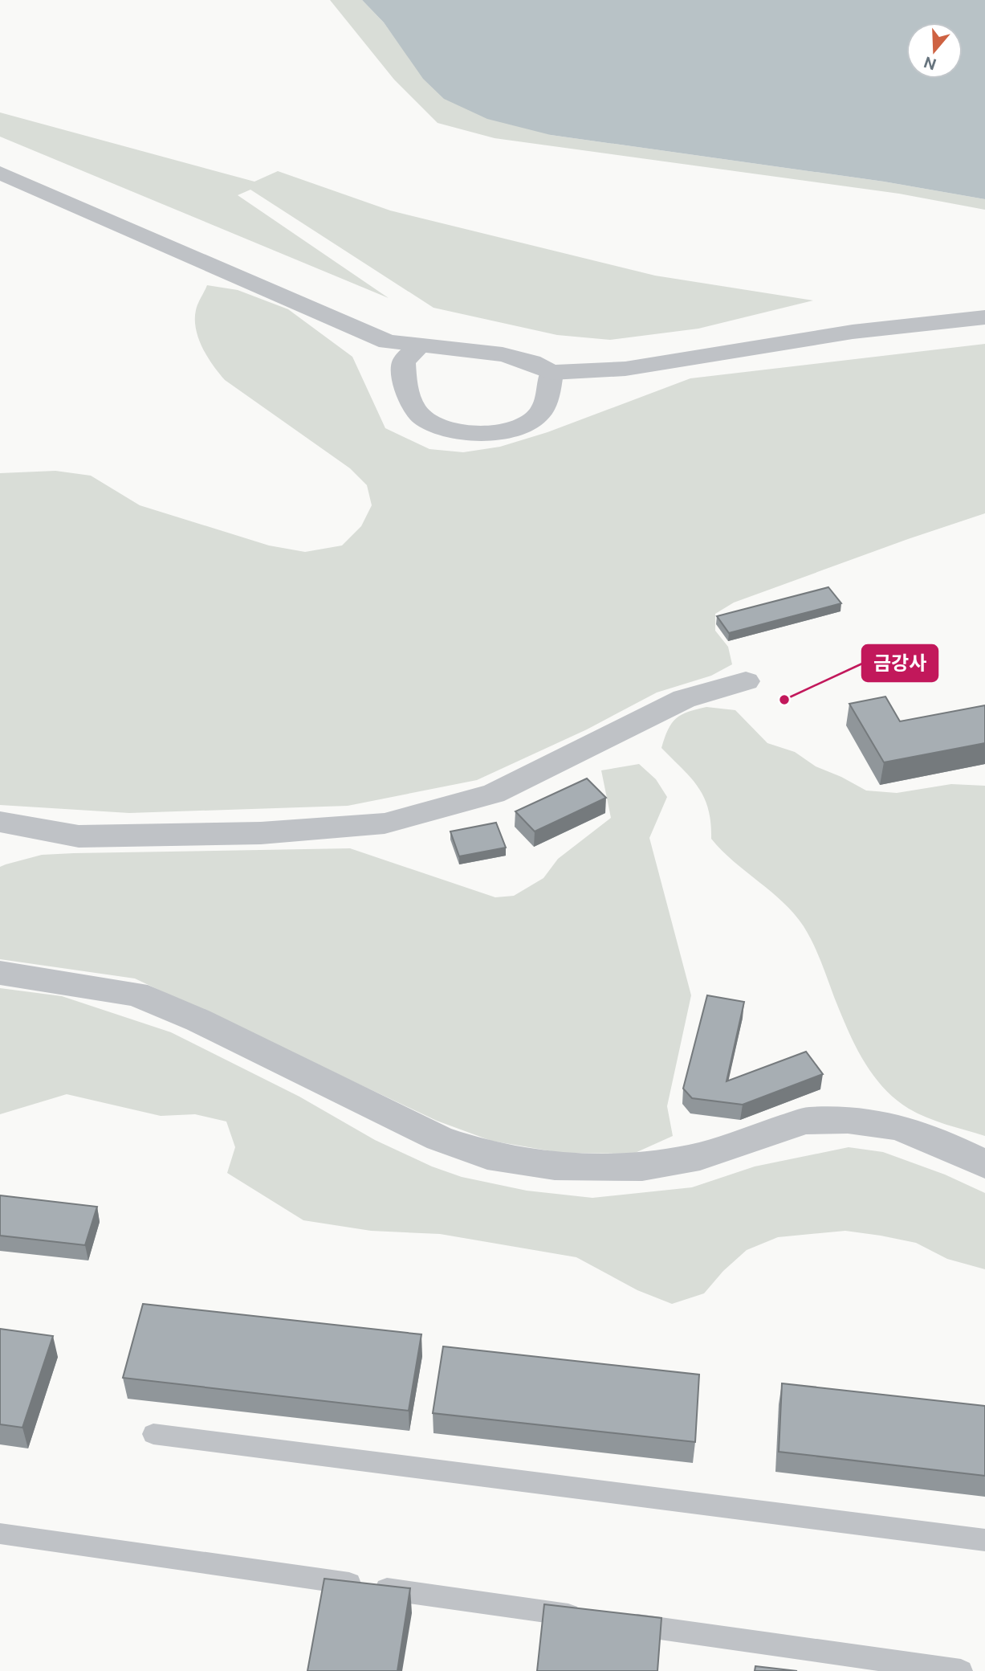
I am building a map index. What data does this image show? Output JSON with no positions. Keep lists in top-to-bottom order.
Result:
{
  "places": ["금강사"],
  "north": "bottom"
}
